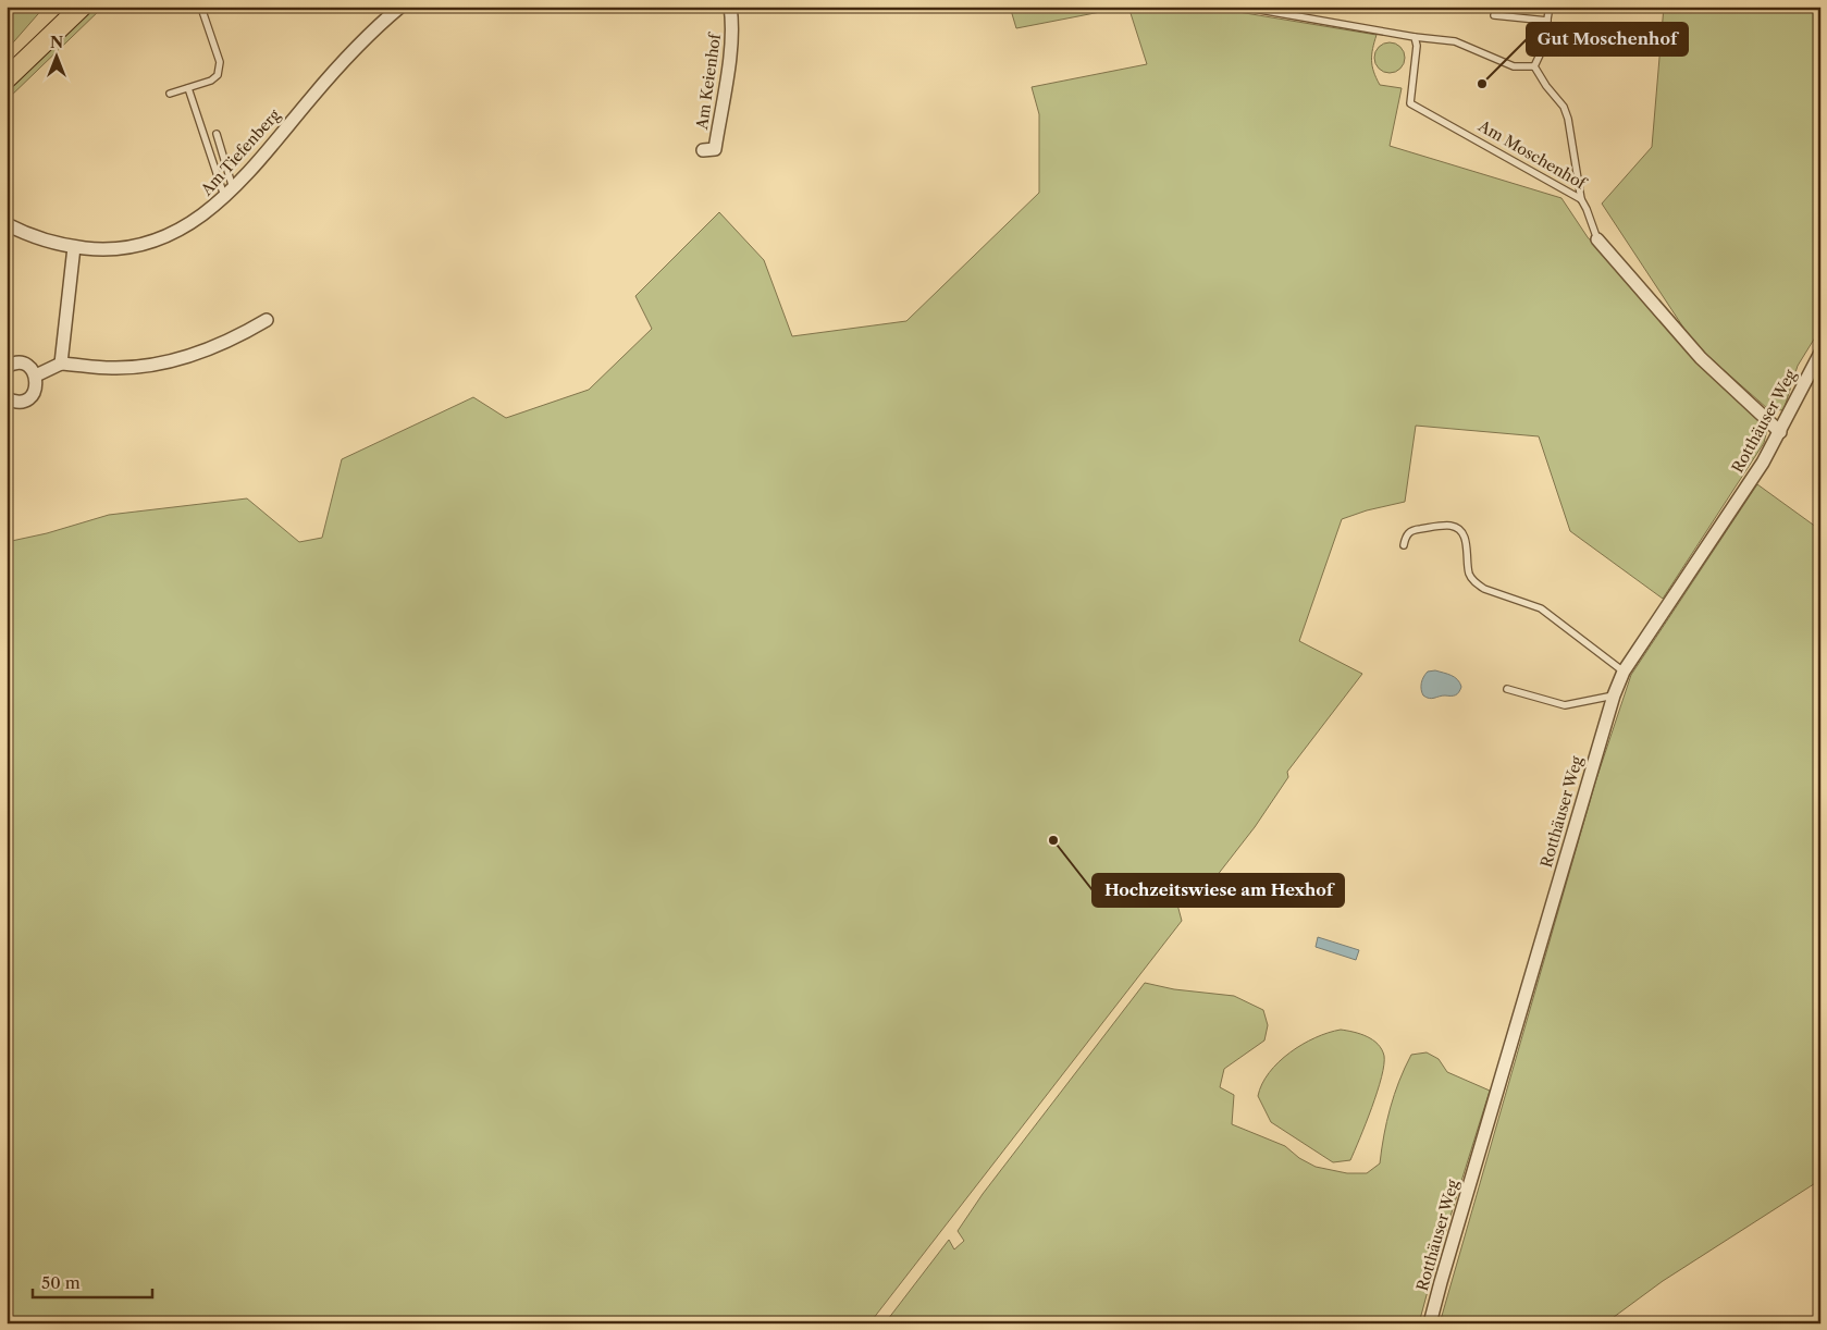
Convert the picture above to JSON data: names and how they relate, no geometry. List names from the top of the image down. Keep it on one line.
{"streets":{"street":["Am Keienhof","Am Tiefenberg","Am Moschenhof","Rotthäuser Weg"]},"crossings":[["Am Moschenhof","Rotthäuser Weg"]],"places":["Gut Moschenhof","Hochzeitswiese am Hexhof"],"scale_bar":"50 m","north":"top"}
